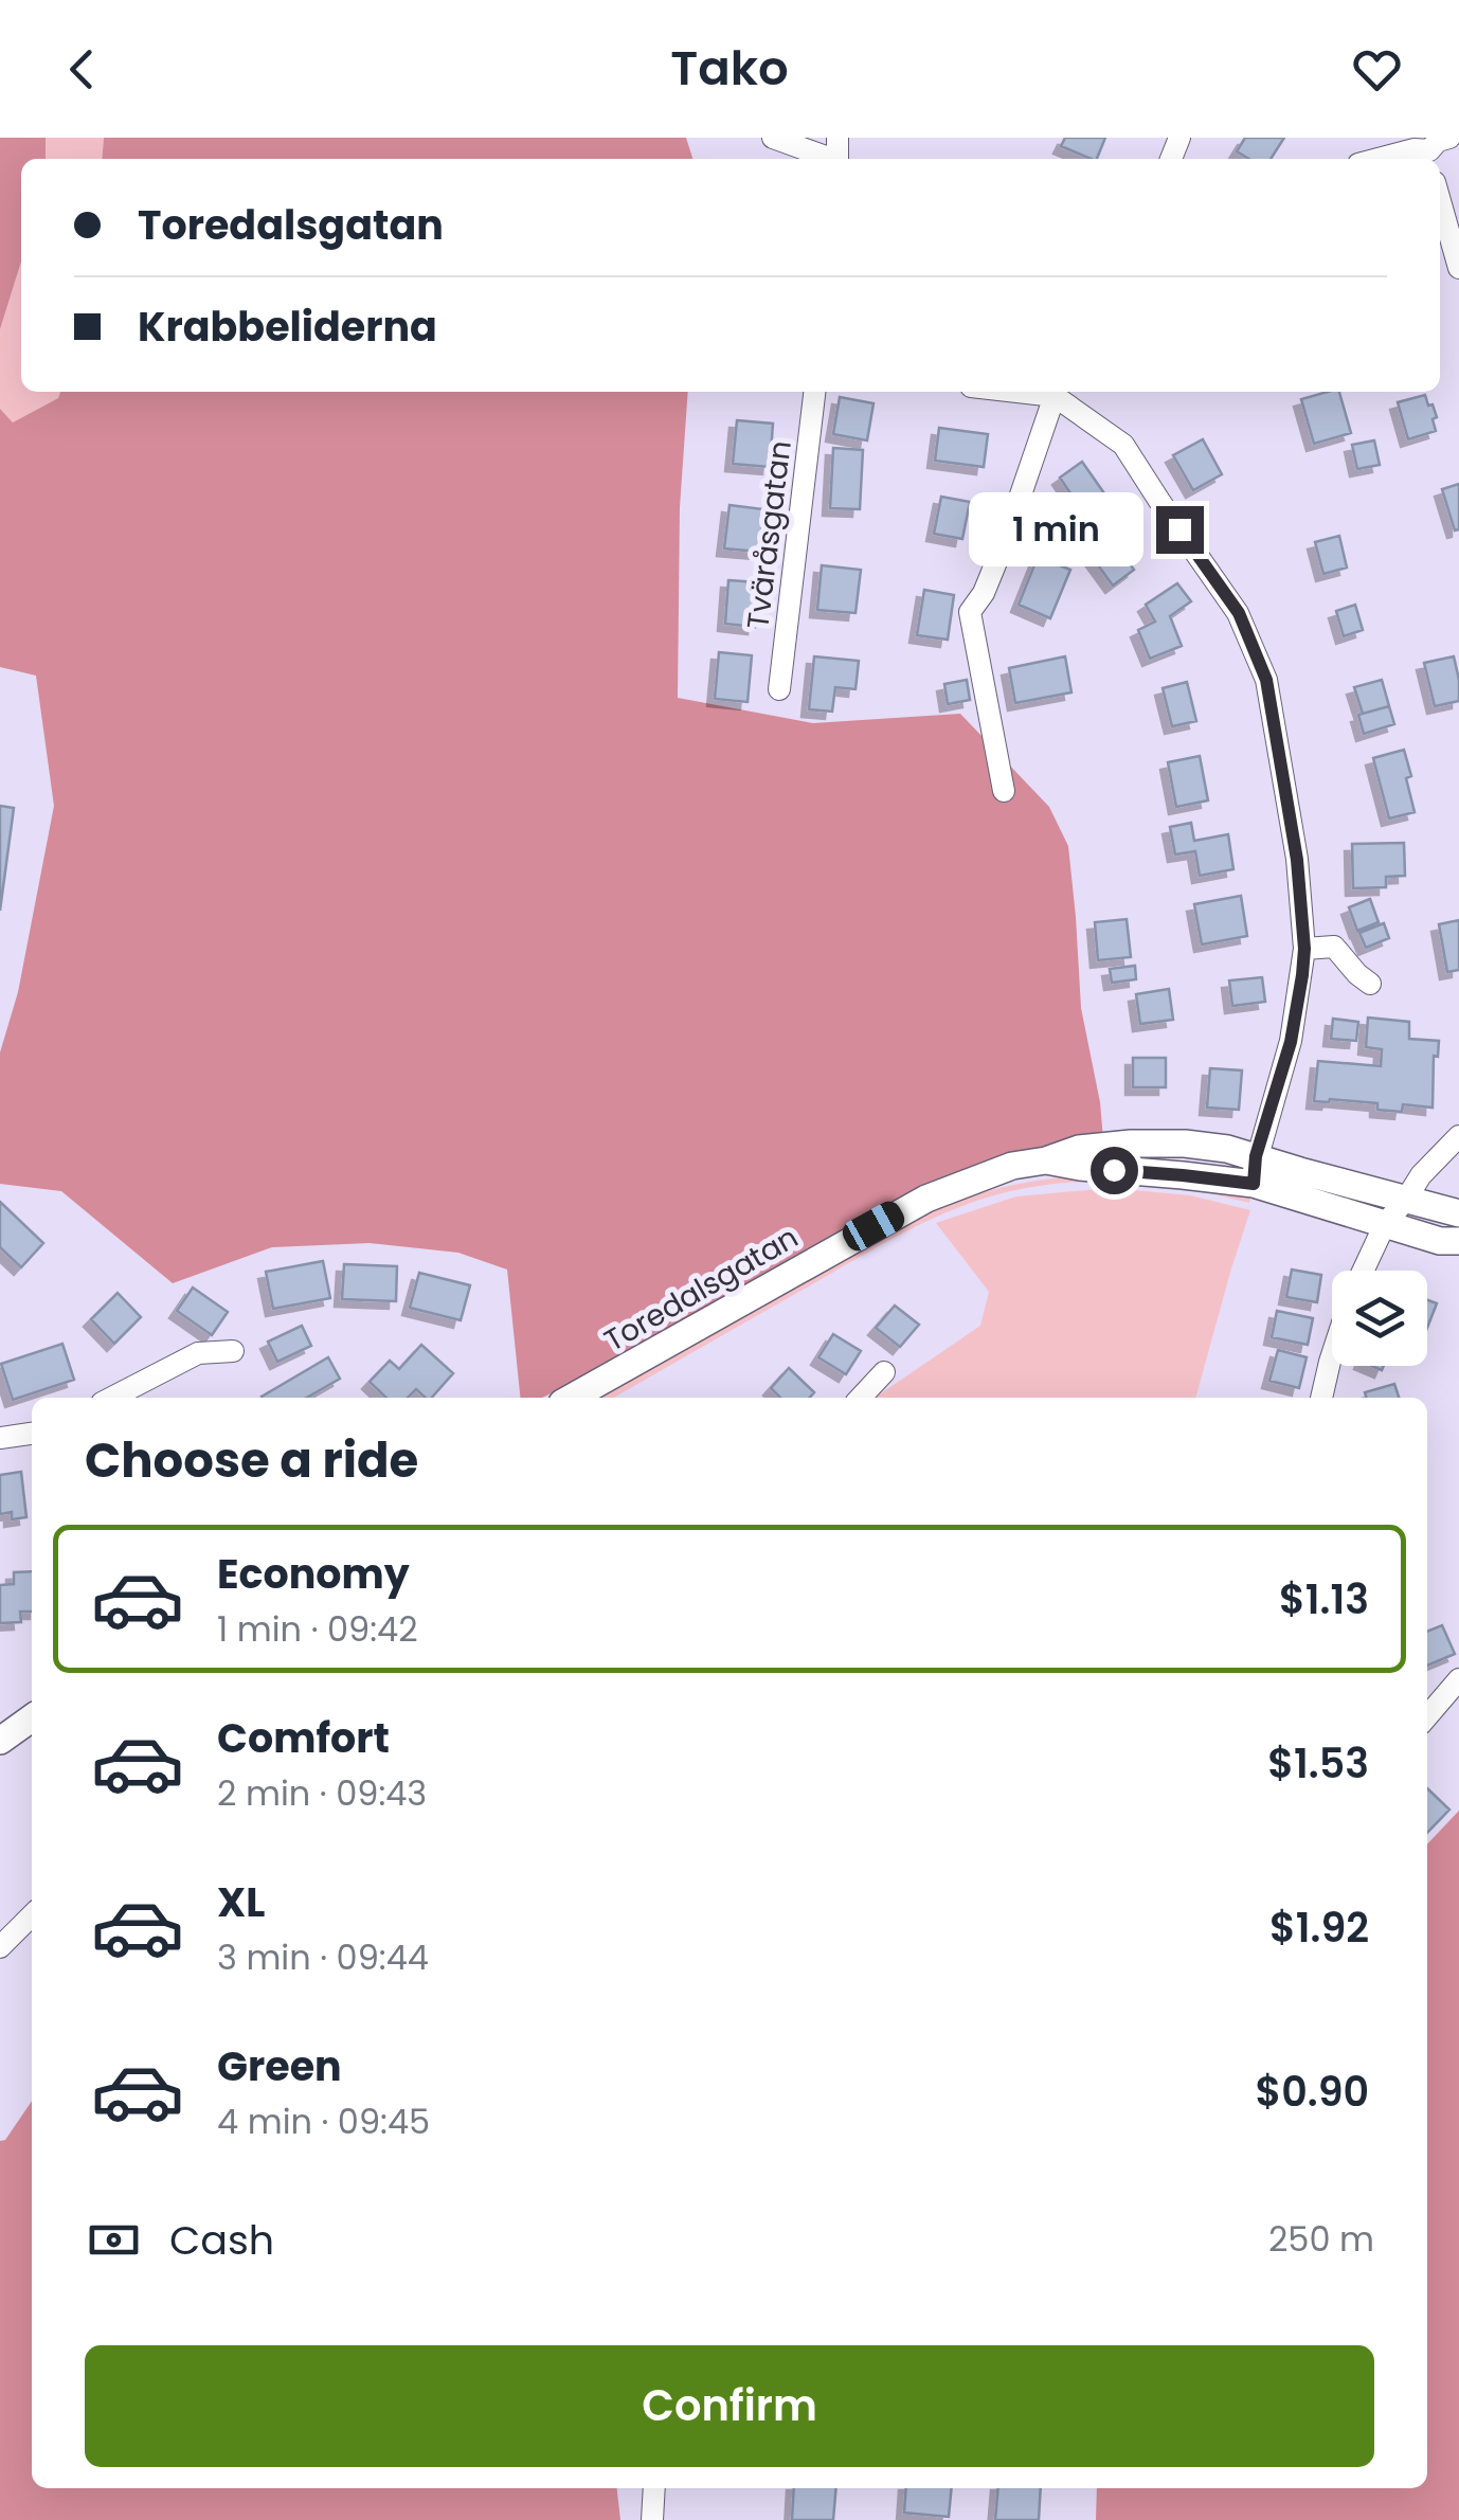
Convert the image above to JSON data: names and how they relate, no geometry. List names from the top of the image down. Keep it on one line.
{"streets":{"street":["Tväråsgatan","Toredalsgatan"]},"page":{"header":"Tako","banner":["Toredalsgatan","Krabbeliderna"],"bubble":"1 min","heading":"Choose a ride","list":[{"name":"Economy","note":"1 min · 09:42","value":"$1.13"},{"name":"Comfort","note":"2 min · 09:43","value":"$1.53"},{"name":"XL","note":"3 min · 09:44","value":"$1.92"},{"name":"Green","note":"4 min · 09:45","value":"$0.90"}],"pay":["Cash","250 m"],"buttons":"Confirm"}}
